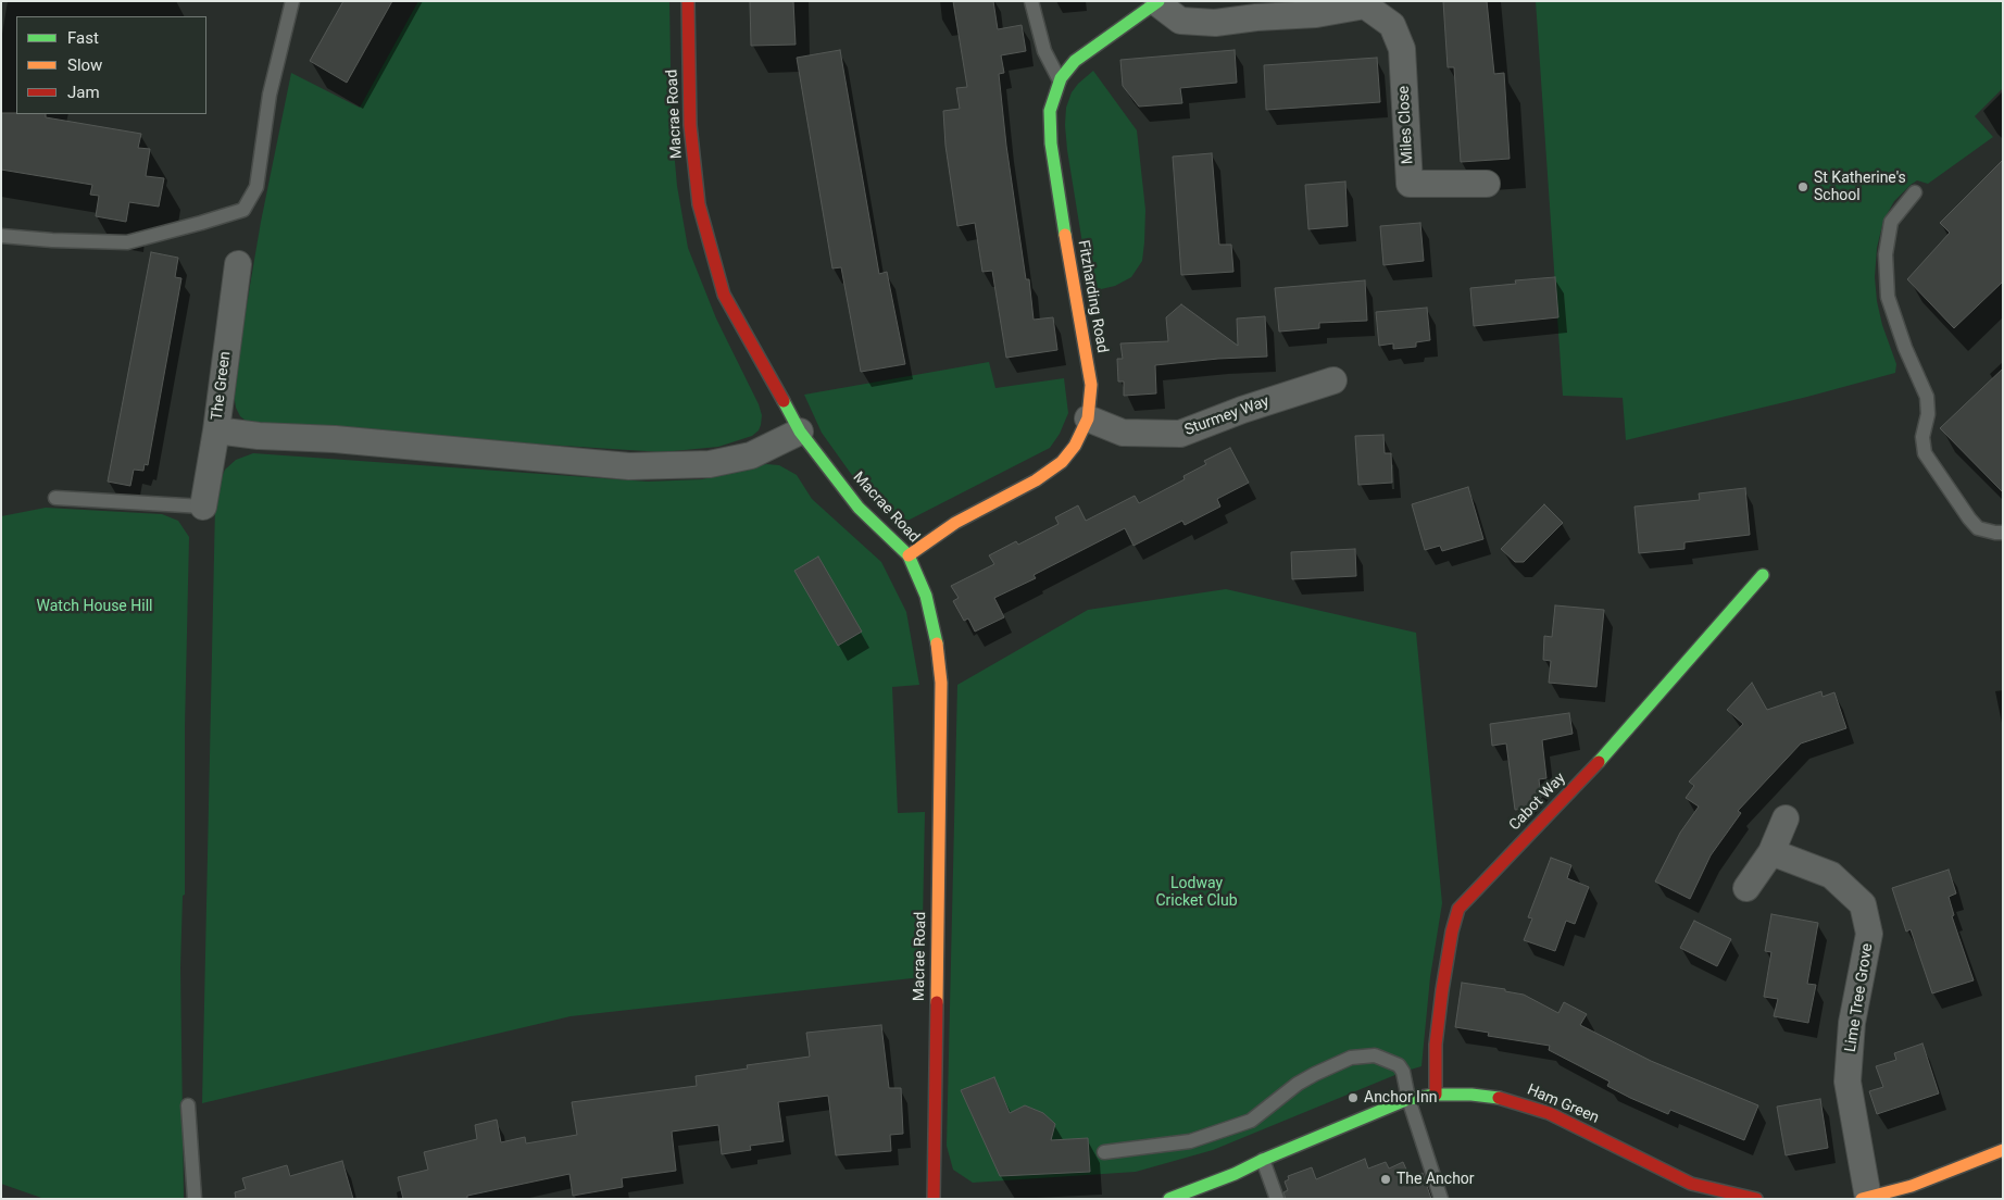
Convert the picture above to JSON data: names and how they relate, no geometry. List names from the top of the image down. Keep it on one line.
{"streets":{"street":["Macrae Road","Miles Close","Fitzharding Road","The Green","Sturmey Way","Cabot Way","Lime Tree Grove","Ham Green"]},"crossings":[["Macrae Road","Fitzharding Road"],["Miles Close","Fitzharding Road"],["Fitzharding Road","Sturmey Way"],["Cabot Way","Ham Green"]],"parks":["Watch House Hill","Lodway Cricket Club"],"places":["St Katherine's School","Anchor Inn","The Anchor"],"legend":["Fast","Slow","Jam"]}
